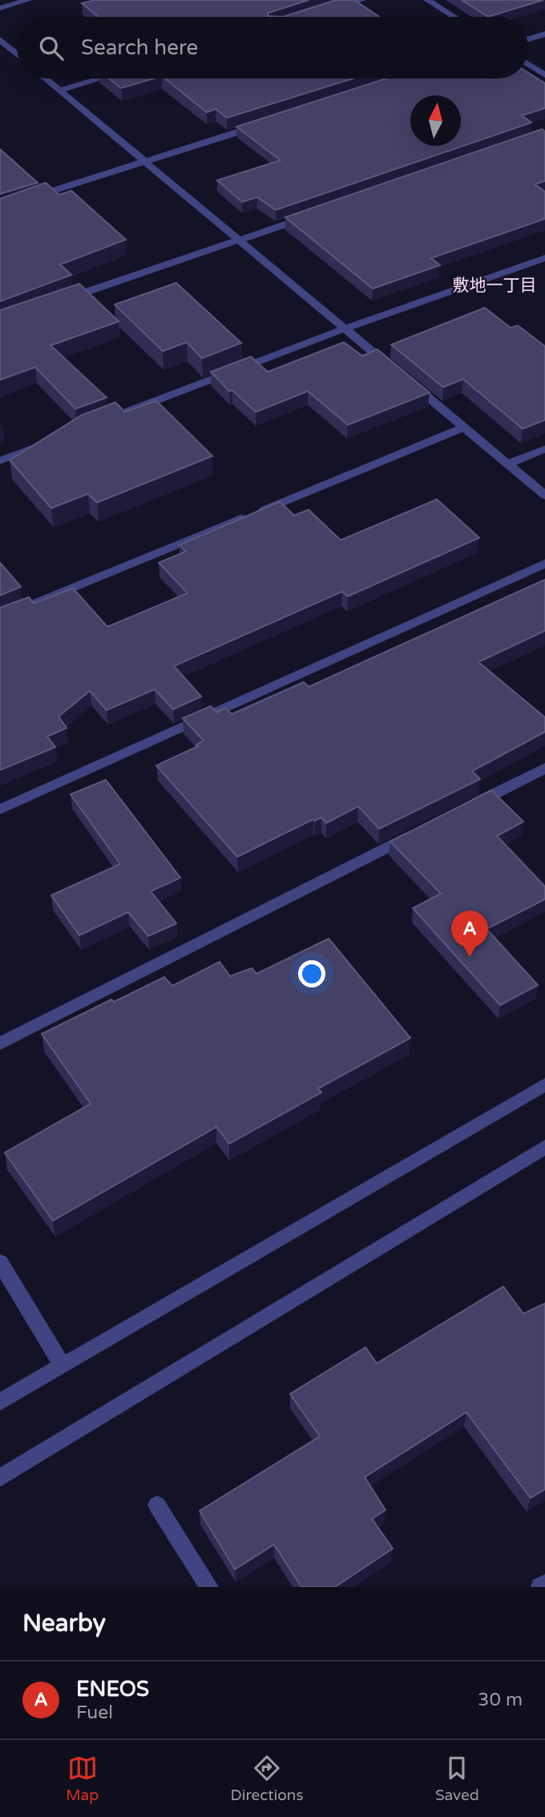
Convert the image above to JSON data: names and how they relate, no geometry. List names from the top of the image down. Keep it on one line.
{"districts":["敷地一丁目"],"north":"top","page":{"search":"Search here","pins":"A","heading":"Nearby","list":[{"mark":"A","name":"ENEOS","note":"Fuel","value":"30 m"}],"nav":["Map","Directions","Saved"]}}
